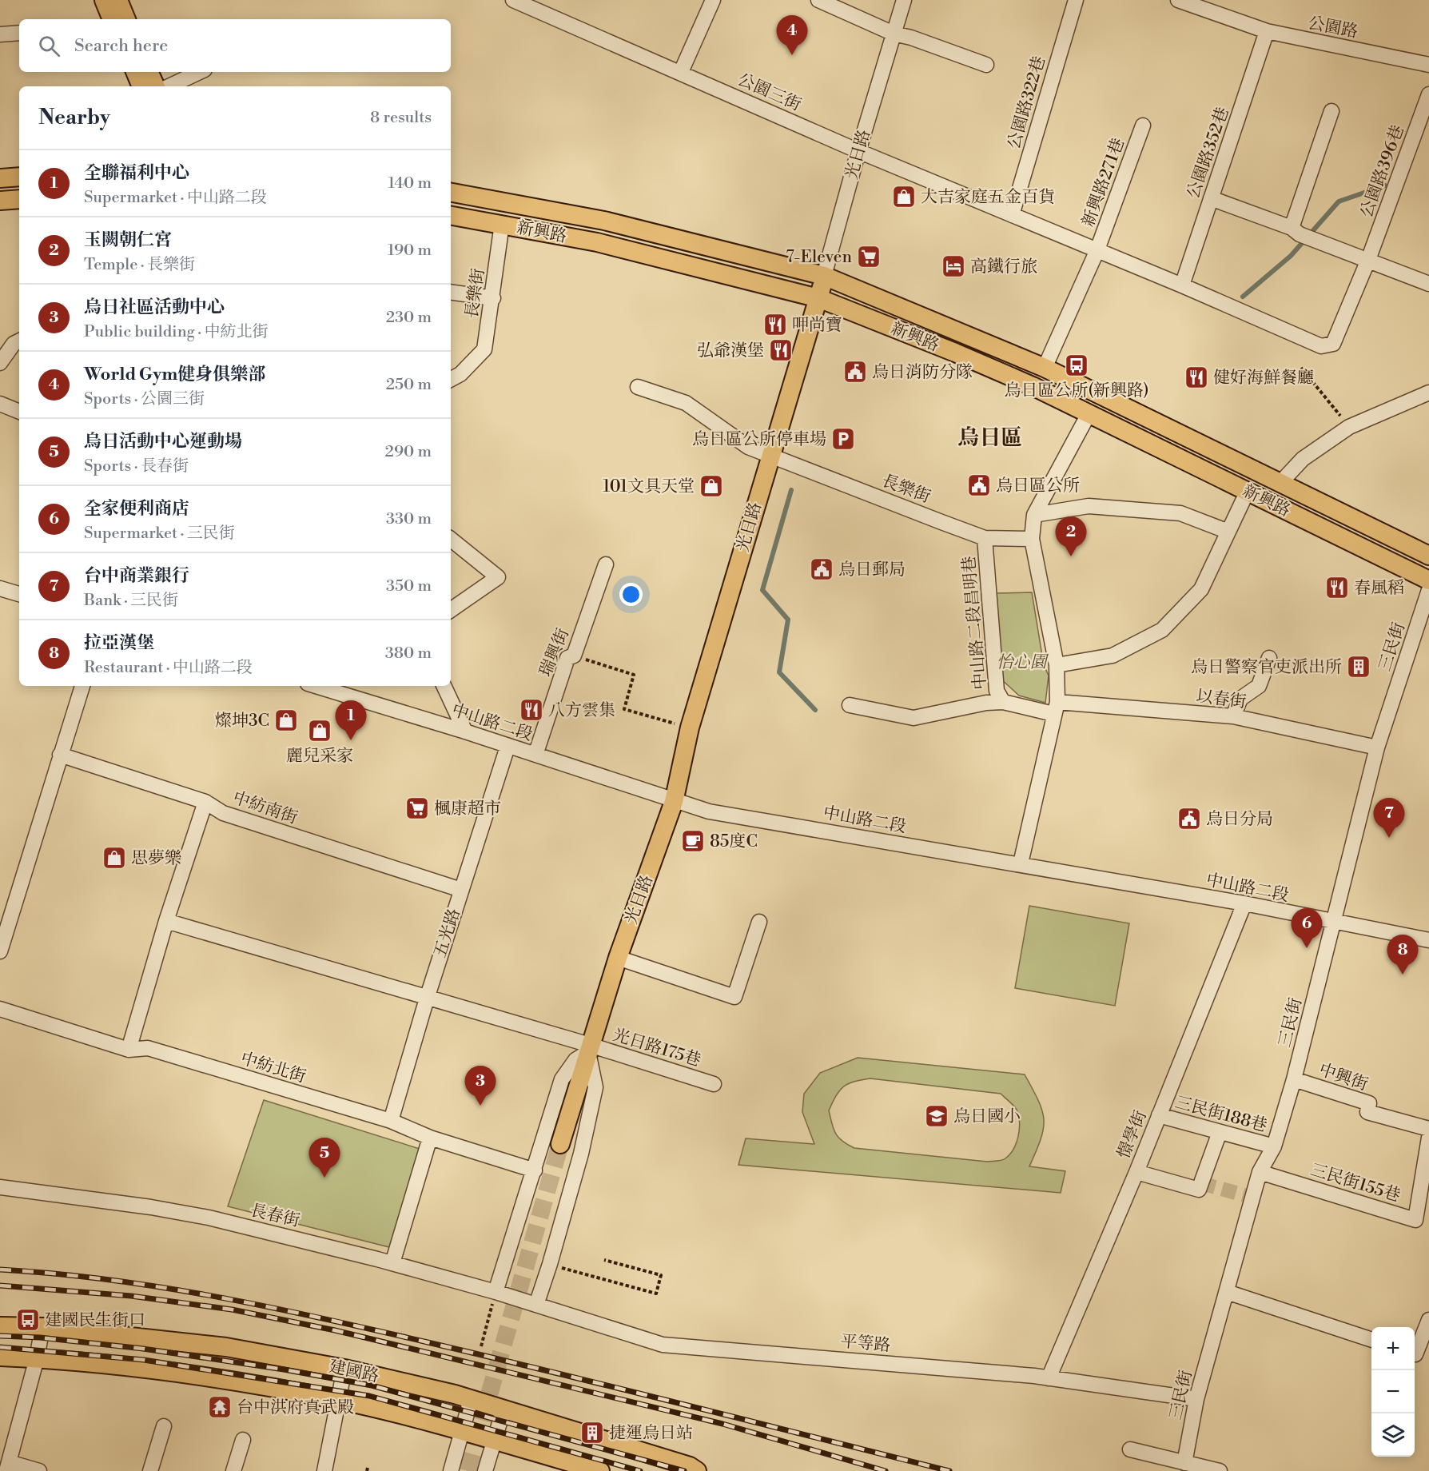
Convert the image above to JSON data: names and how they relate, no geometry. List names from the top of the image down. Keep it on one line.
{"streets":{"main road":["光日路","新興路","建國路"],"street":["公園路","公園三街","公園路322巷","公園路352巷","公園路396巷","新興路271巷","長樂街","中山路二段昌明巷","三民街","瑞興街","以春街","中山路二段","中紡南街","五光路","光日路175巷","中紡北街","中興街","三民街188巷","憬學街","三民街155巷","長春街","平等路"]},"crossings":[["公園路","公園路352巷"],["公園三街","公園路322巷"],["公園三街","光日路"],["公園三街","新興路271巷"],["公園路352巷","公園路396巷"],["公園路352巷","新興路271巷"],["光日路","新興路"],["光日路","長樂街"],["光日路","中山路二段"],["光日路","光日路175巷"],["光日路","長春街"],["光日路","平等路"],["公園路396巷","新興路271巷"],["新興路271巷","新興路"],["新興路","長樂街"],["長樂街","中山路二段昌明巷"],["中山路二段昌明巷","以春街"],["三民街","以春街"],["三民街","中山路二段"],["三民街","中興街"],["三民街","三民街188巷"],["三民街","三民街155巷"],["三民街","平等路"],["瑞興街","中山路二段"],["中山路二段","五光路"],["中山路二段","憬學街"],["中紡南街","五光路"],["五光路","光日路175巷"],["五光路","中紡北街"],["三民街188巷","憬學街"],["憬學街","平等路"],["長春街","平等路"]],"districts":["烏日區"],"parks":["怡心園"],"places":{"shop":["大吉家庭五金百貨","101文具天堂","燦坤3C","麗兒采家","思夢樂"],"supermarket":["7-Eleven","楓康超市"],"hotel":["高鐵行旅"],"restaurant":["呷尚寶","弘爺漢堡","健好海鮮餐廳","春風稻","八方雲集"],"bus stop":["烏日區公所(新興路)","建國民生街口"],"public building":["烏日消防分隊","烏日區公所","烏日郵局","烏日分局"],"parking":["烏日區公所停車場"],"building":["烏日警察官吏派出所","捷運烏日站"],"cafe":["85度C"],"school or university":["烏日國小"],"temple":["台中洪府真武殿"]},"page":{"pins":["4","2","1","7","6","8","3","5"],"search":"Search here","heading":["Nearby","8 results"],"list":[{"mark":"1","name":"全聯福利中心","note":"Supermarket · 中山路二段","value":"140 m"},{"mark":"2","name":"玉闕朝仁宮","note":"Temple · 長樂街","value":"190 m"},{"mark":"3","name":"烏日社區活動中心","note":"Public building · 中紡北街","value":"230 m"},{"mark":"4","name":"World Gym健身俱樂部","note":"Sports · 公園三街","value":"250 m"},{"mark":"5","name":"烏日活動中心運動場","note":"Sports · 長春街","value":"290 m"},{"mark":"6","name":"全家便利商店","note":"Supermarket · 三民街","value":"330 m"},{"mark":"7","name":"台中商業銀行","note":"Bank · 三民街","value":"350 m"},{"mark":"8","name":"拉亞漢堡","note":"Restaurant · 中山路二段","value":"380 m"}],"map_buttons":["+","−"]}}
